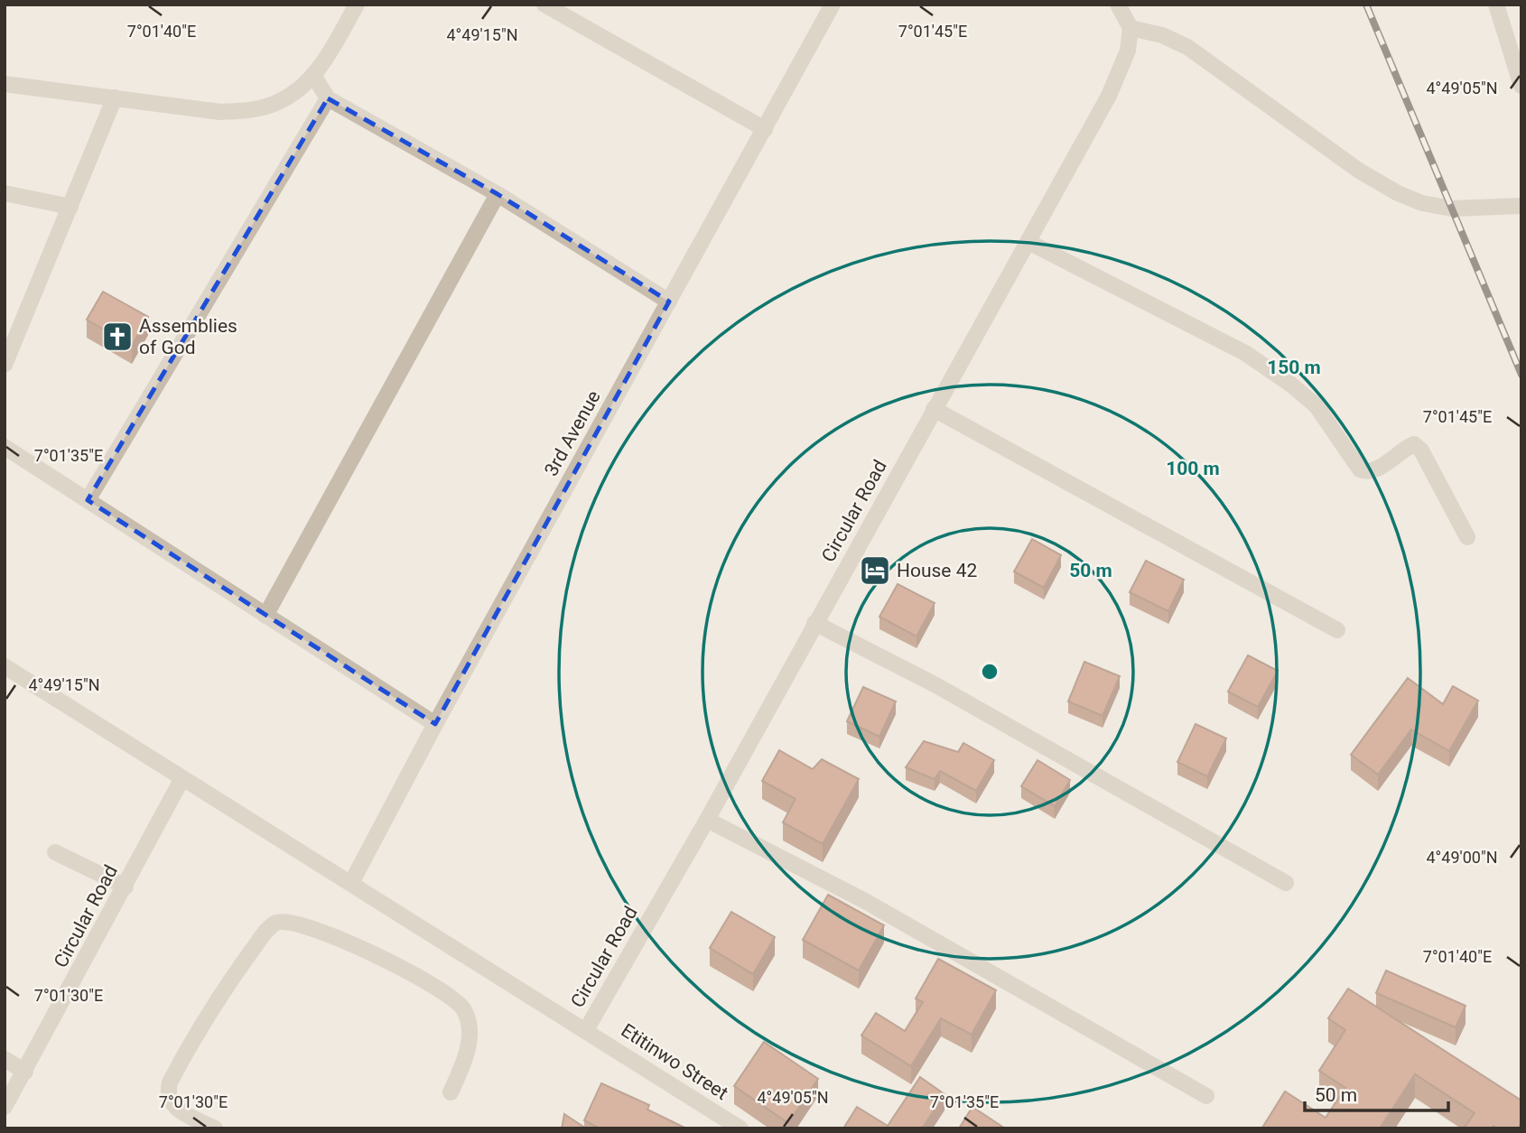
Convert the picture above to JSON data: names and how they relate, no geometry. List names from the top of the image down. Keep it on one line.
{"streets":{"street":["3rd Avenue","Circular Road","Etitinwo Street"]},"crossings":[["3rd Avenue","Etitinwo Street"],["Circular Road","Etitinwo Street"]],"places":{"church":["Assemblies of God"],"hotel":["House 42"]},"scale_bar":"50 m","coordinates":["7°01'40\"E","7°01'45\"E","4°49'15\"N","4°49'05\"N","7°01'35\"E","4°49'00\"N","7°01'30\"E"],"rings":["150 m","100 m","50 m"]}
